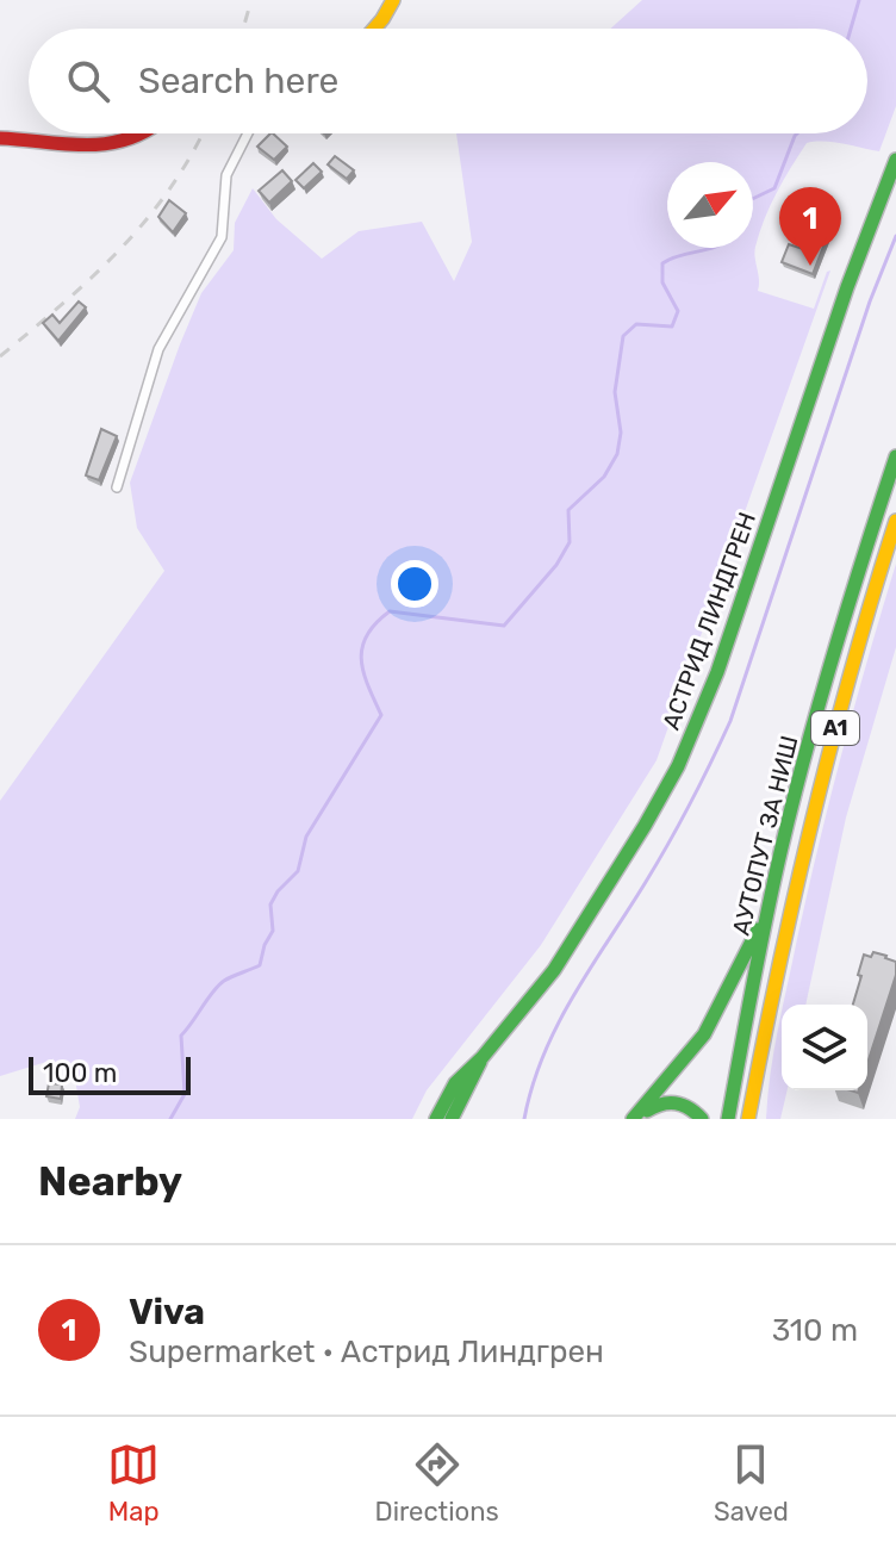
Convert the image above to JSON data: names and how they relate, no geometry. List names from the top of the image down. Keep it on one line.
{"streets":{"main road":["АСТРИД ЛИНДГРЕН","A1","АУТОПУТ ЗА НИШ"]},"scale_bar":"100 m","north":"top right","page":{"search":"Search here","pins":"1","scale":"100 m","heading":"Nearby","list":[{"mark":"1","name":"Viva","note":"Supermarket · Астрид Линдгрен","value":"310 m"}],"nav":["Map","Directions","Saved"]}}
